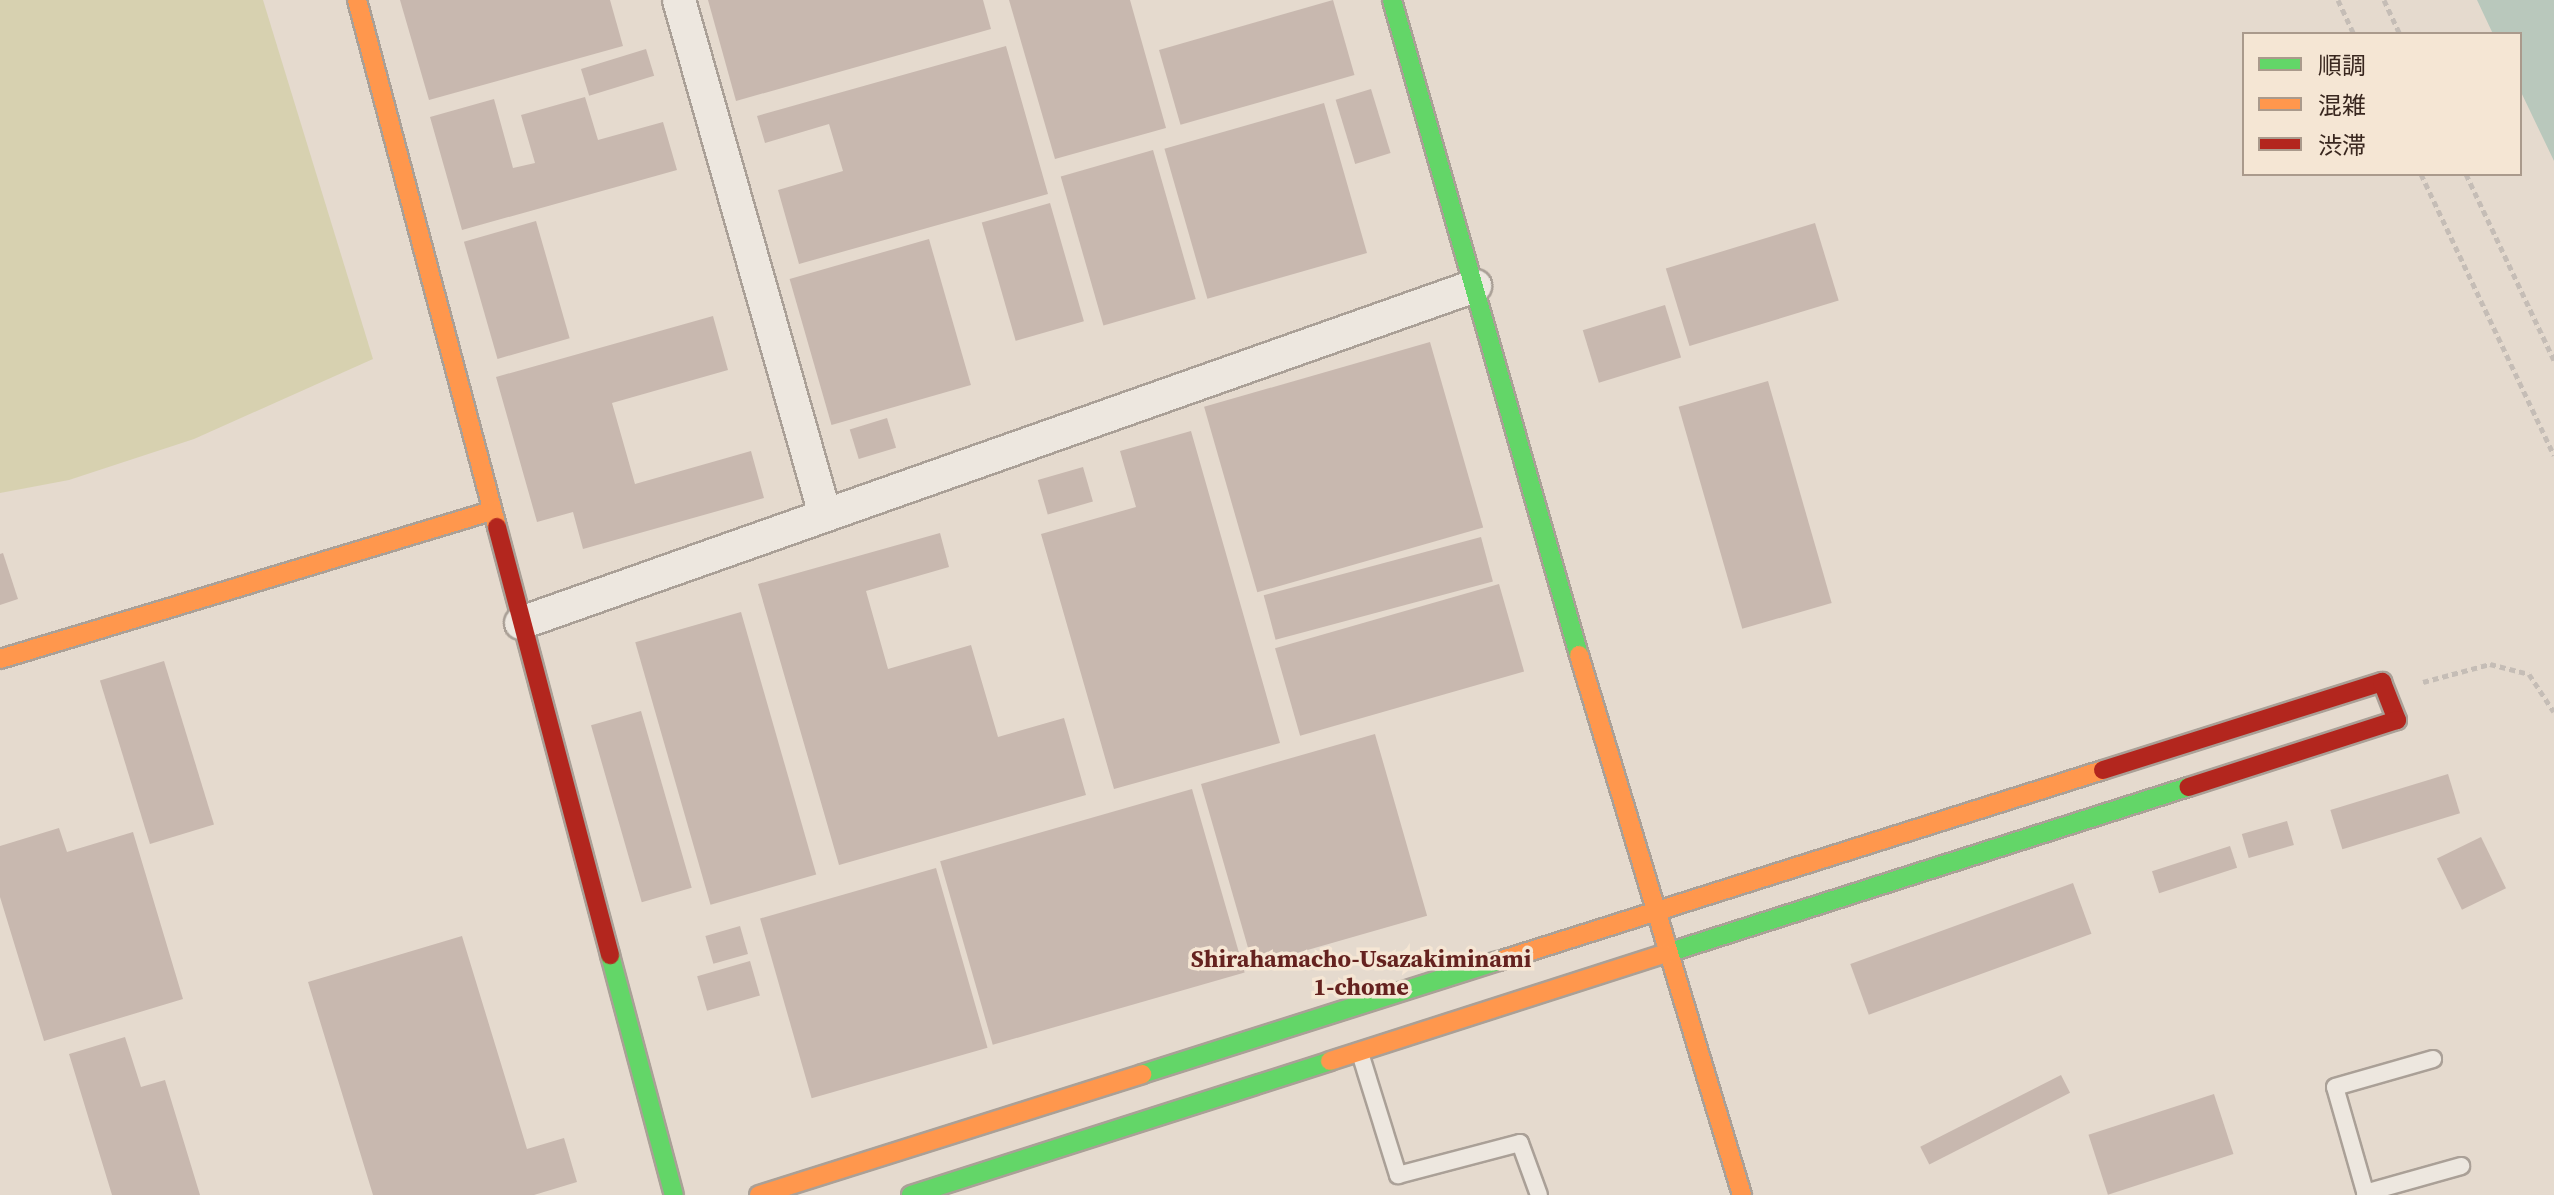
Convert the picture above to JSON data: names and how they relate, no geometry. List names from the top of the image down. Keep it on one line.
{"districts":["Shirahamacho-Usazakiminami 1-chome"],"legend":["順調","混雑","渋滞"]}
